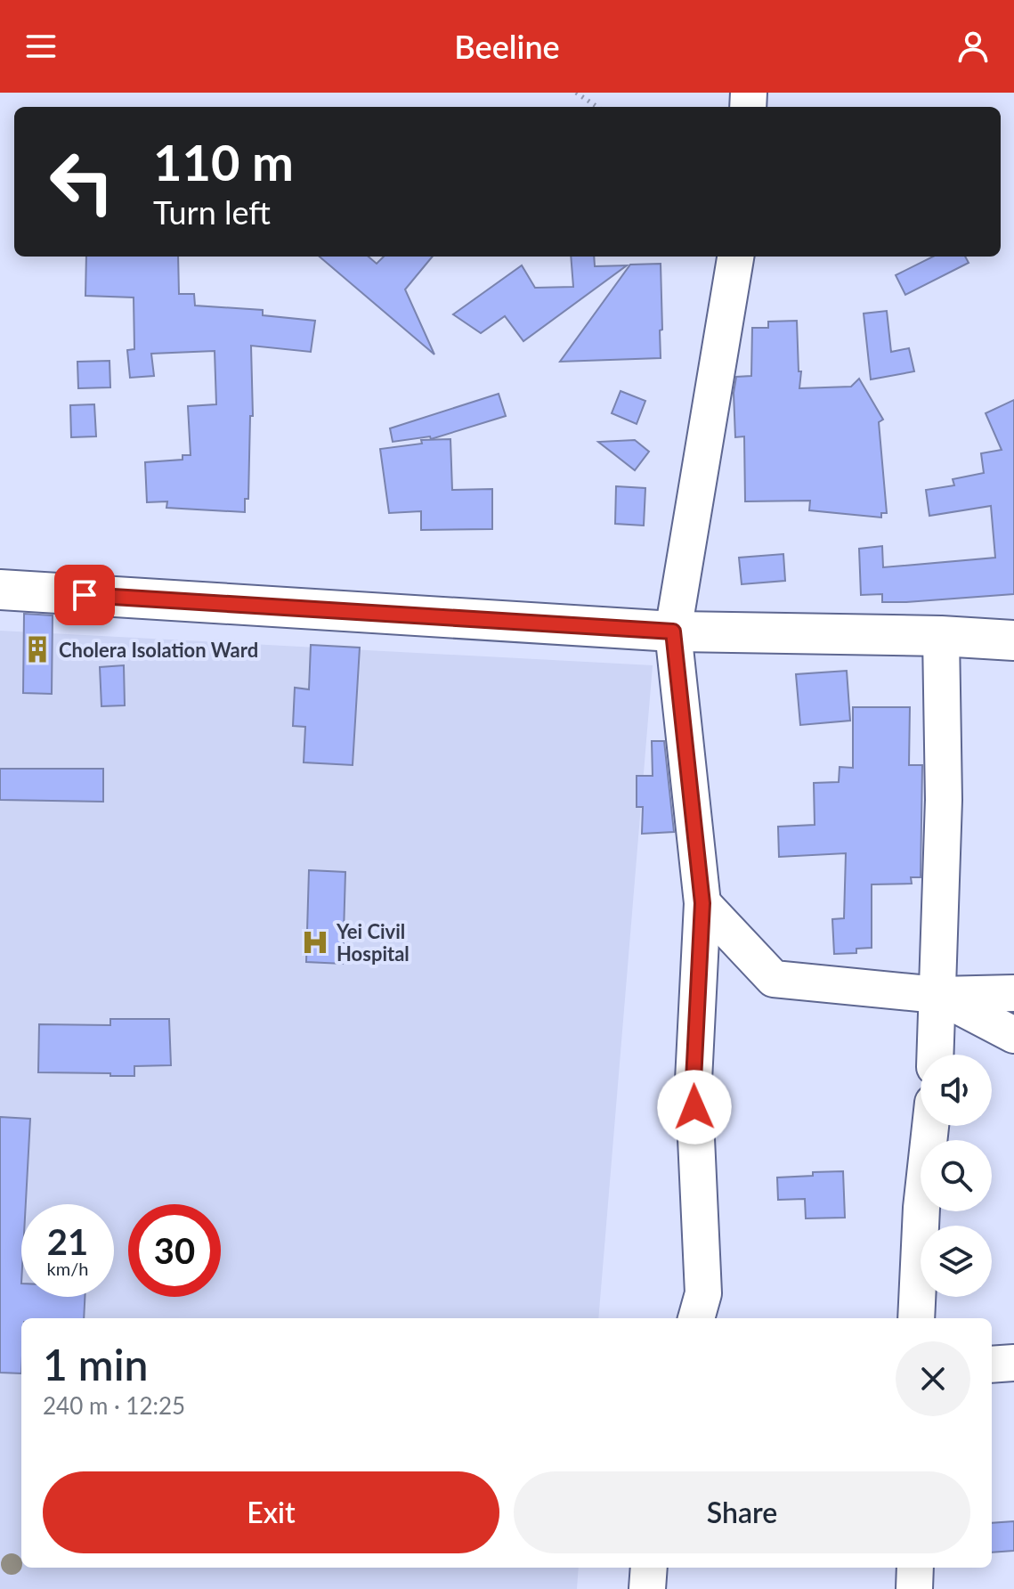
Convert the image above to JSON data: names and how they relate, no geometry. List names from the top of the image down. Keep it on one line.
{"places":{"building":["Cholera Isolation Ward"],"hospital":["Yei Civil Hospital"]},"page":{"header":"Beeline","turn":["110 m","Turn left"],"speed":"21 km/h","limit":"30","heading":["1 min","240 m · 12:25"],"buttons":["Exit","Share"]}}
